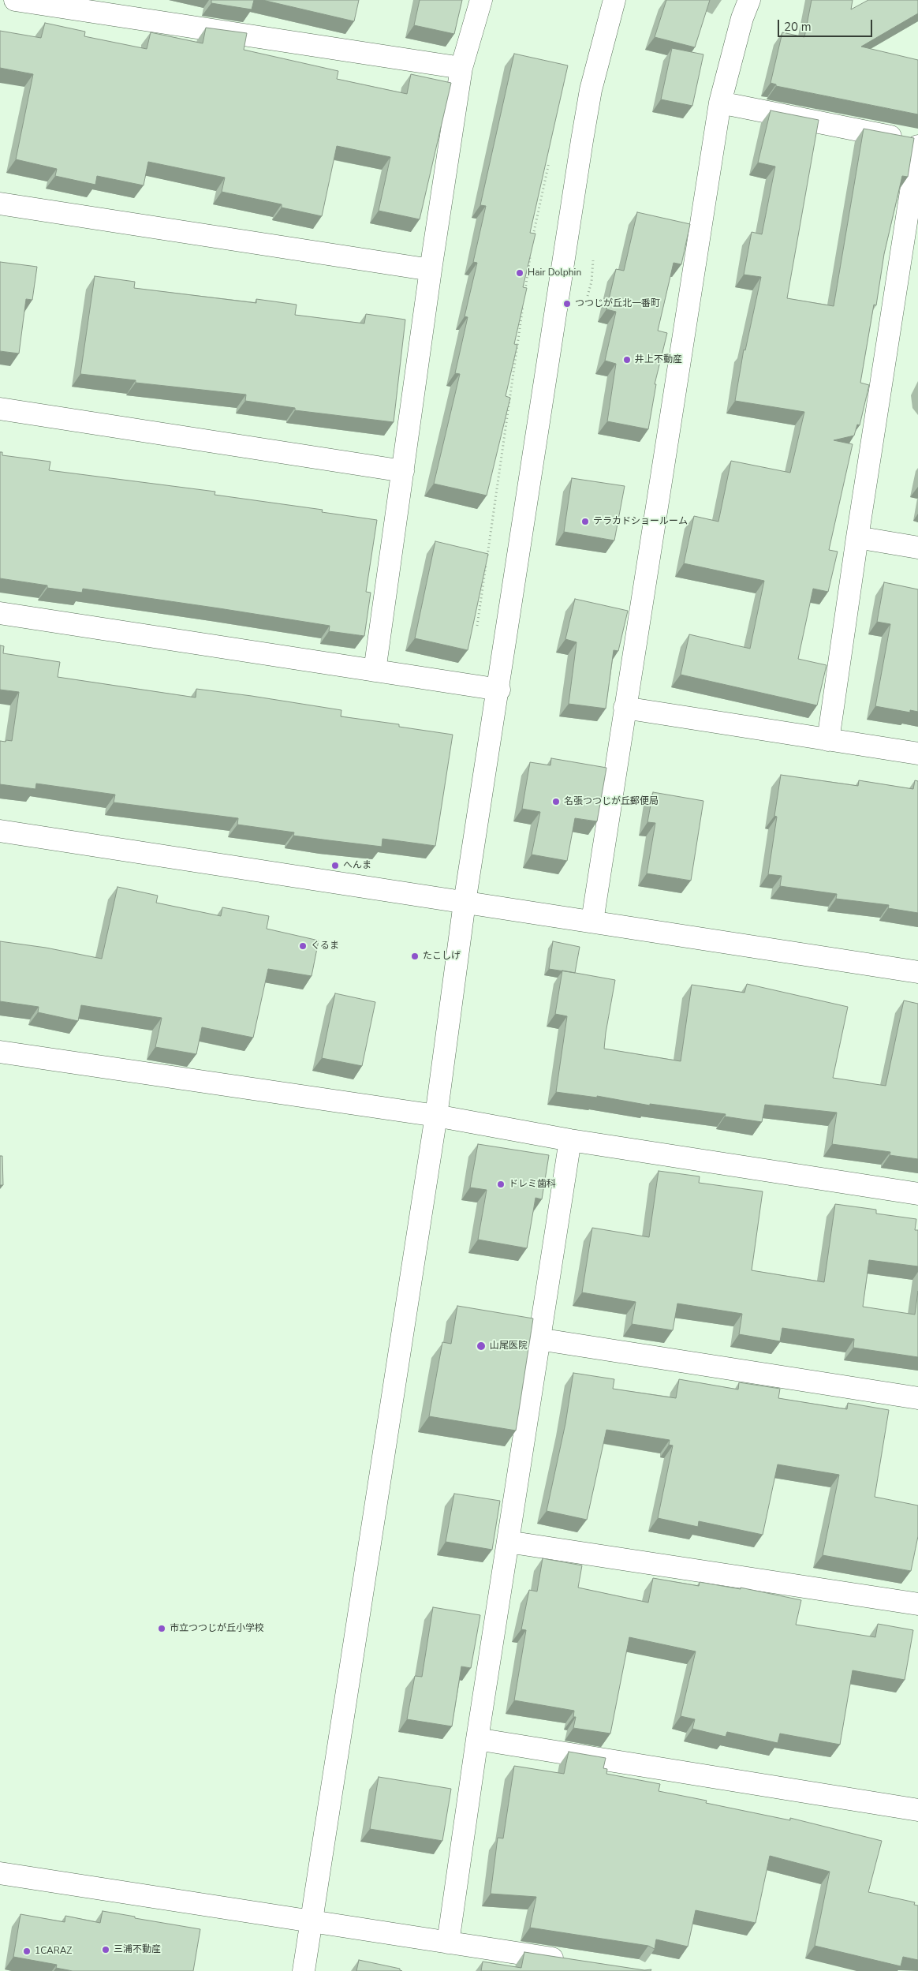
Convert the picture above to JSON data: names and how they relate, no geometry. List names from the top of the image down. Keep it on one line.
{"places":["Hair Dolphin","つつじが丘北一番町","井上不動産","テラカドショールーム","名張つつじが丘郵便局","へんま","くるま","たこしげ","ドレミ歯科","山尾医院","市立つつじが丘小学校","三浦不動産","1CARAZ"],"scale_bar":"20 m"}
